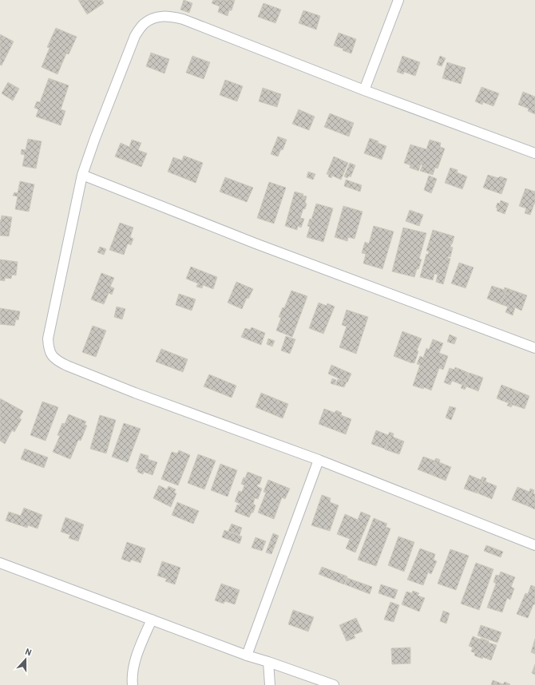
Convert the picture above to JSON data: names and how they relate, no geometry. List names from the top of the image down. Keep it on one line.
{"north":"top"}
